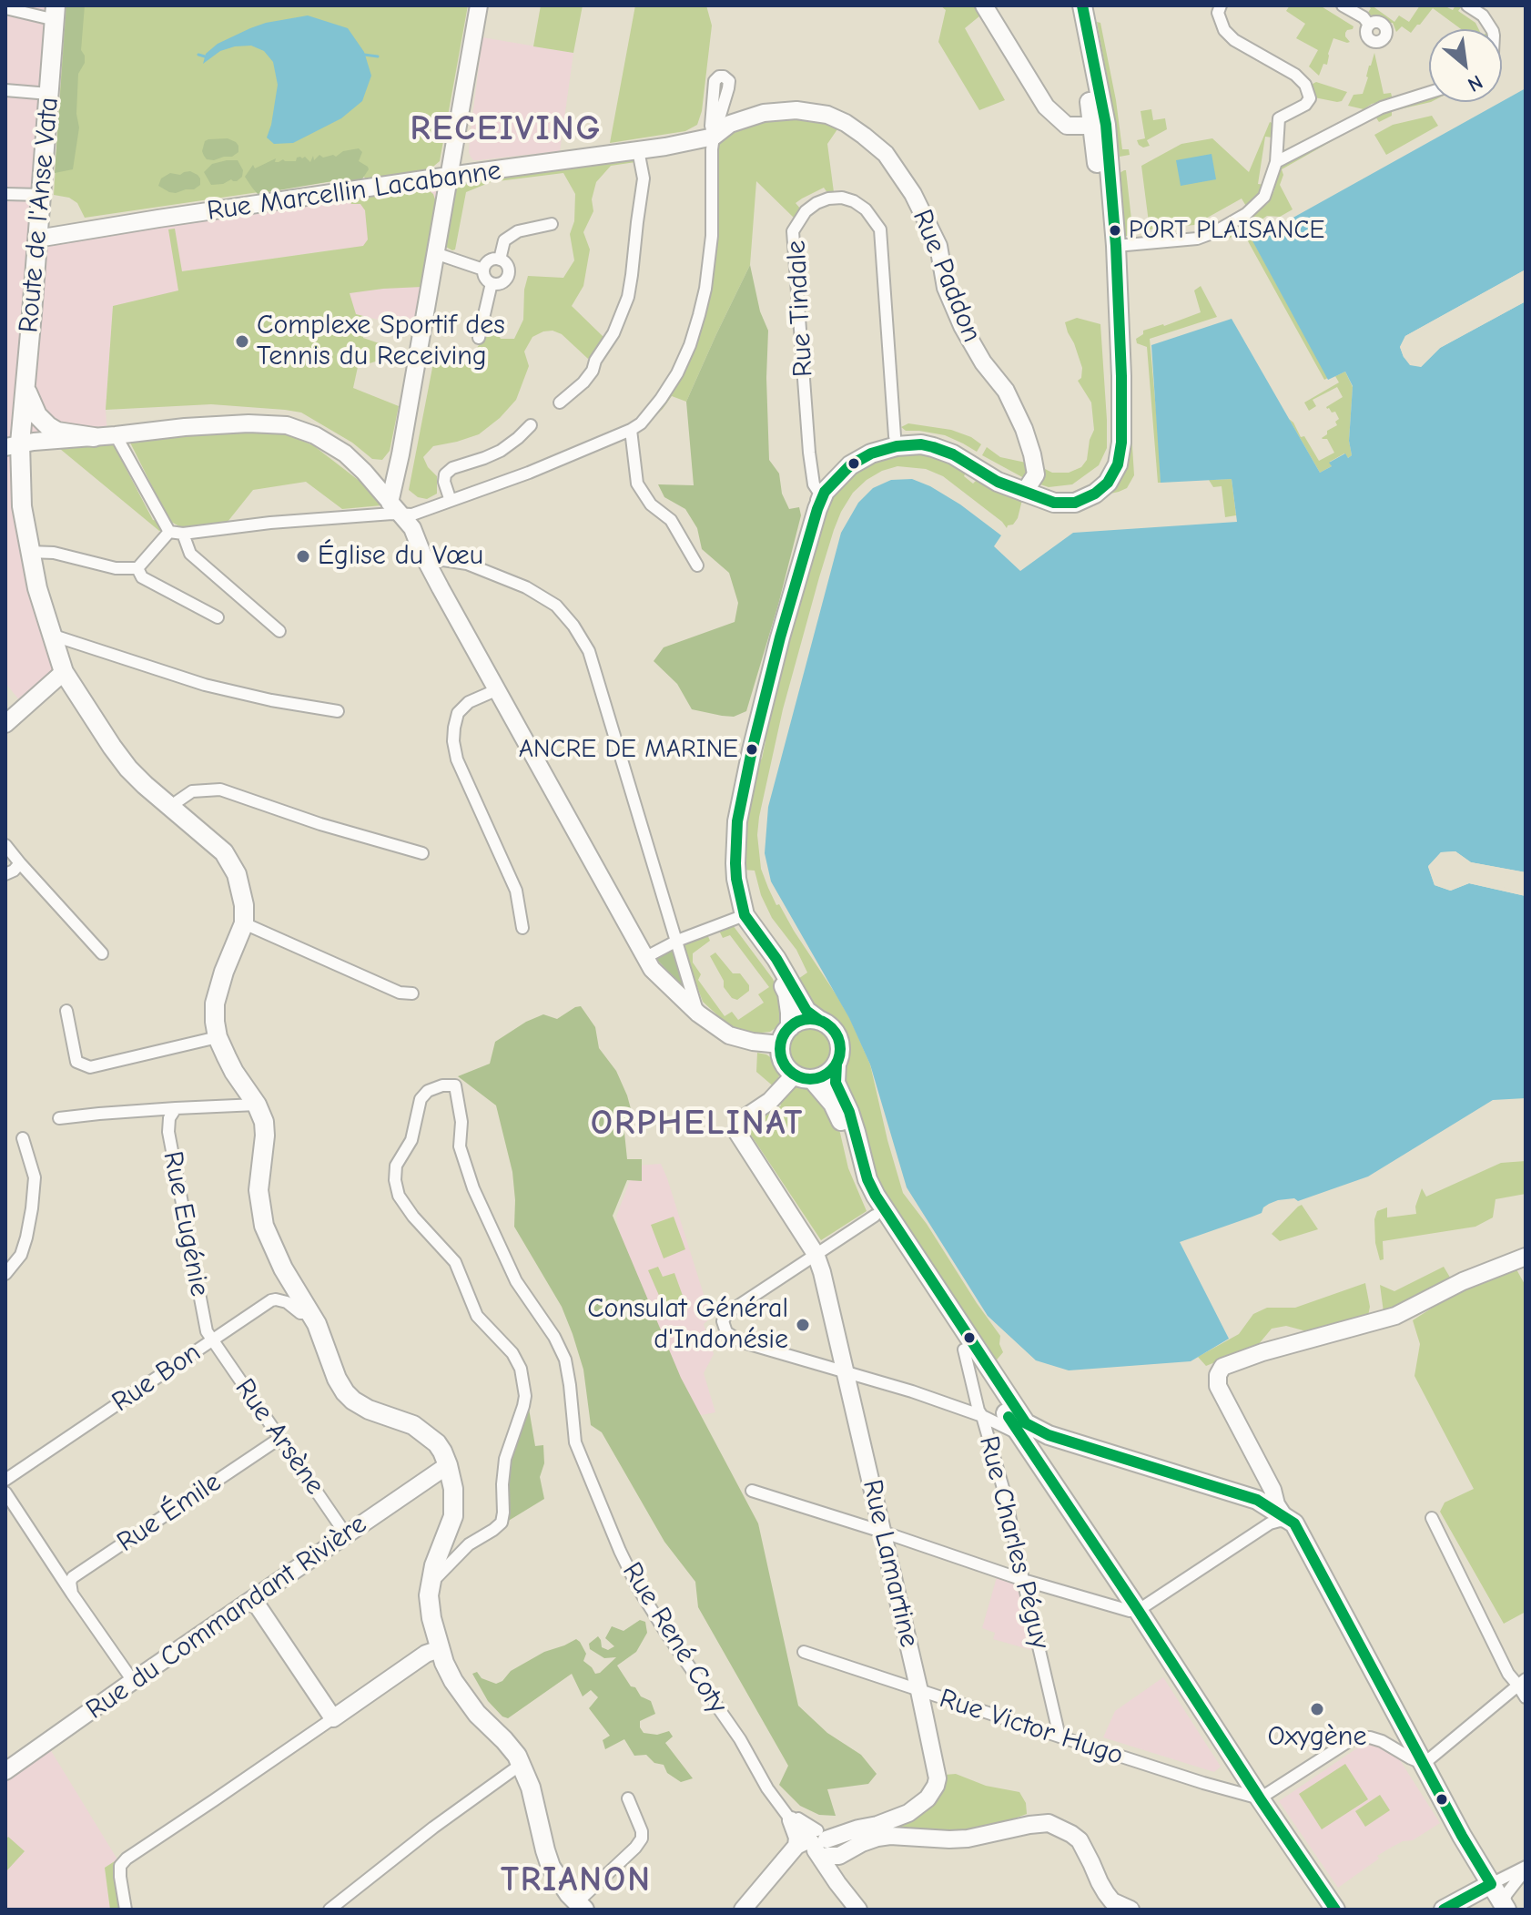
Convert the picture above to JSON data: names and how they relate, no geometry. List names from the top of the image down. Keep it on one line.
{"streets":{"main road":["Route de l'Anse Vata"],"street":["Rue Marcellin Lacabanne","Rue Paddon","Rue Tindale","Rue Eugénie","Rue Bon","Rue Arsène","Rue Émile","Rue Charles Péguy","Rue Lamartine","Rue du Commandant Rivière","Rue René Coty","Rue Victor Hugo"]},"crossings":[["Rue Marcellin Lacabanne","Route de l'Anse Vata"],["Rue Marcellin Lacabanne","Rue Paddon"],["Route de l'Anse Vata","Rue Bon"],["Route de l'Anse Vata","Rue du Commandant Rivière"],["Route de l'Anse Vata","Rue René Coty"],["Rue Eugénie","Rue Bon"],["Rue Eugénie","Rue Arsène"],["Rue Bon","Rue Arsène"],["Rue Arsène","Rue Émile"],["Rue Arsène","Rue du Commandant Rivière"],["Rue Charles Péguy","Rue Victor Hugo"],["Rue Lamartine","Rue René Coty"],["Rue Lamartine","Rue Victor Hugo"]],"districts":["RECEIVING","ORPHELINAT","TRIANON"],"places":["PORT PLAISANCE","Complexe Sportif des Tennis du Receiving","Église du Vœu","ANCRE DE MARINE","Consulat Général d'Indonésie","Oxygène"],"north":"bottom right"}
